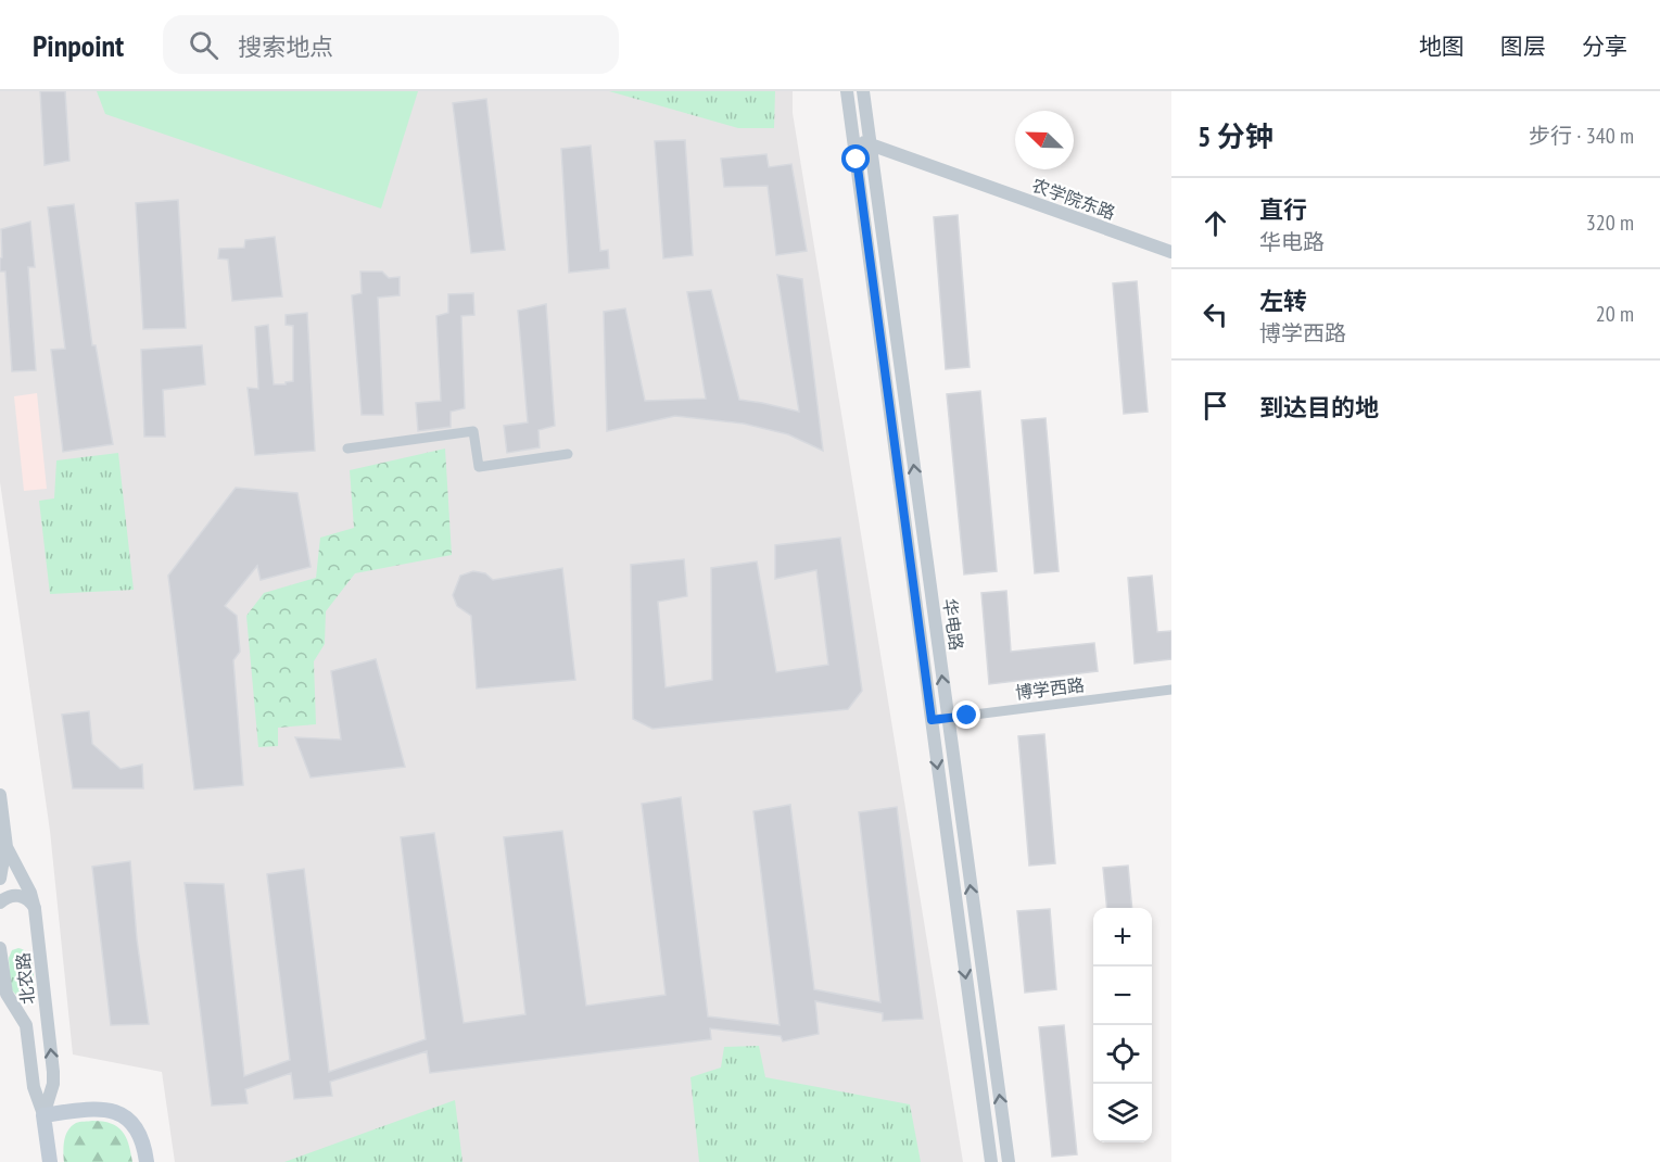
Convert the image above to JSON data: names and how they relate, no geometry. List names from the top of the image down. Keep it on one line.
{"streets":{"main road":["北农路"],"street":["农学院东路","华电路","博学西路"]},"crossings":[["农学院东路","华电路"],["华电路","博学西路"]],"north":"top left","page":{"header":"Pinpoint","search":"搜索地点","nav":["地图","图层","分享"],"heading":["5 分钟","步行 · 340 m"],"list":[["直行","华电路","320 m"],["左转","博学西路","20 m"],"到达目的地"],"map_buttons":["+","−"]}}
